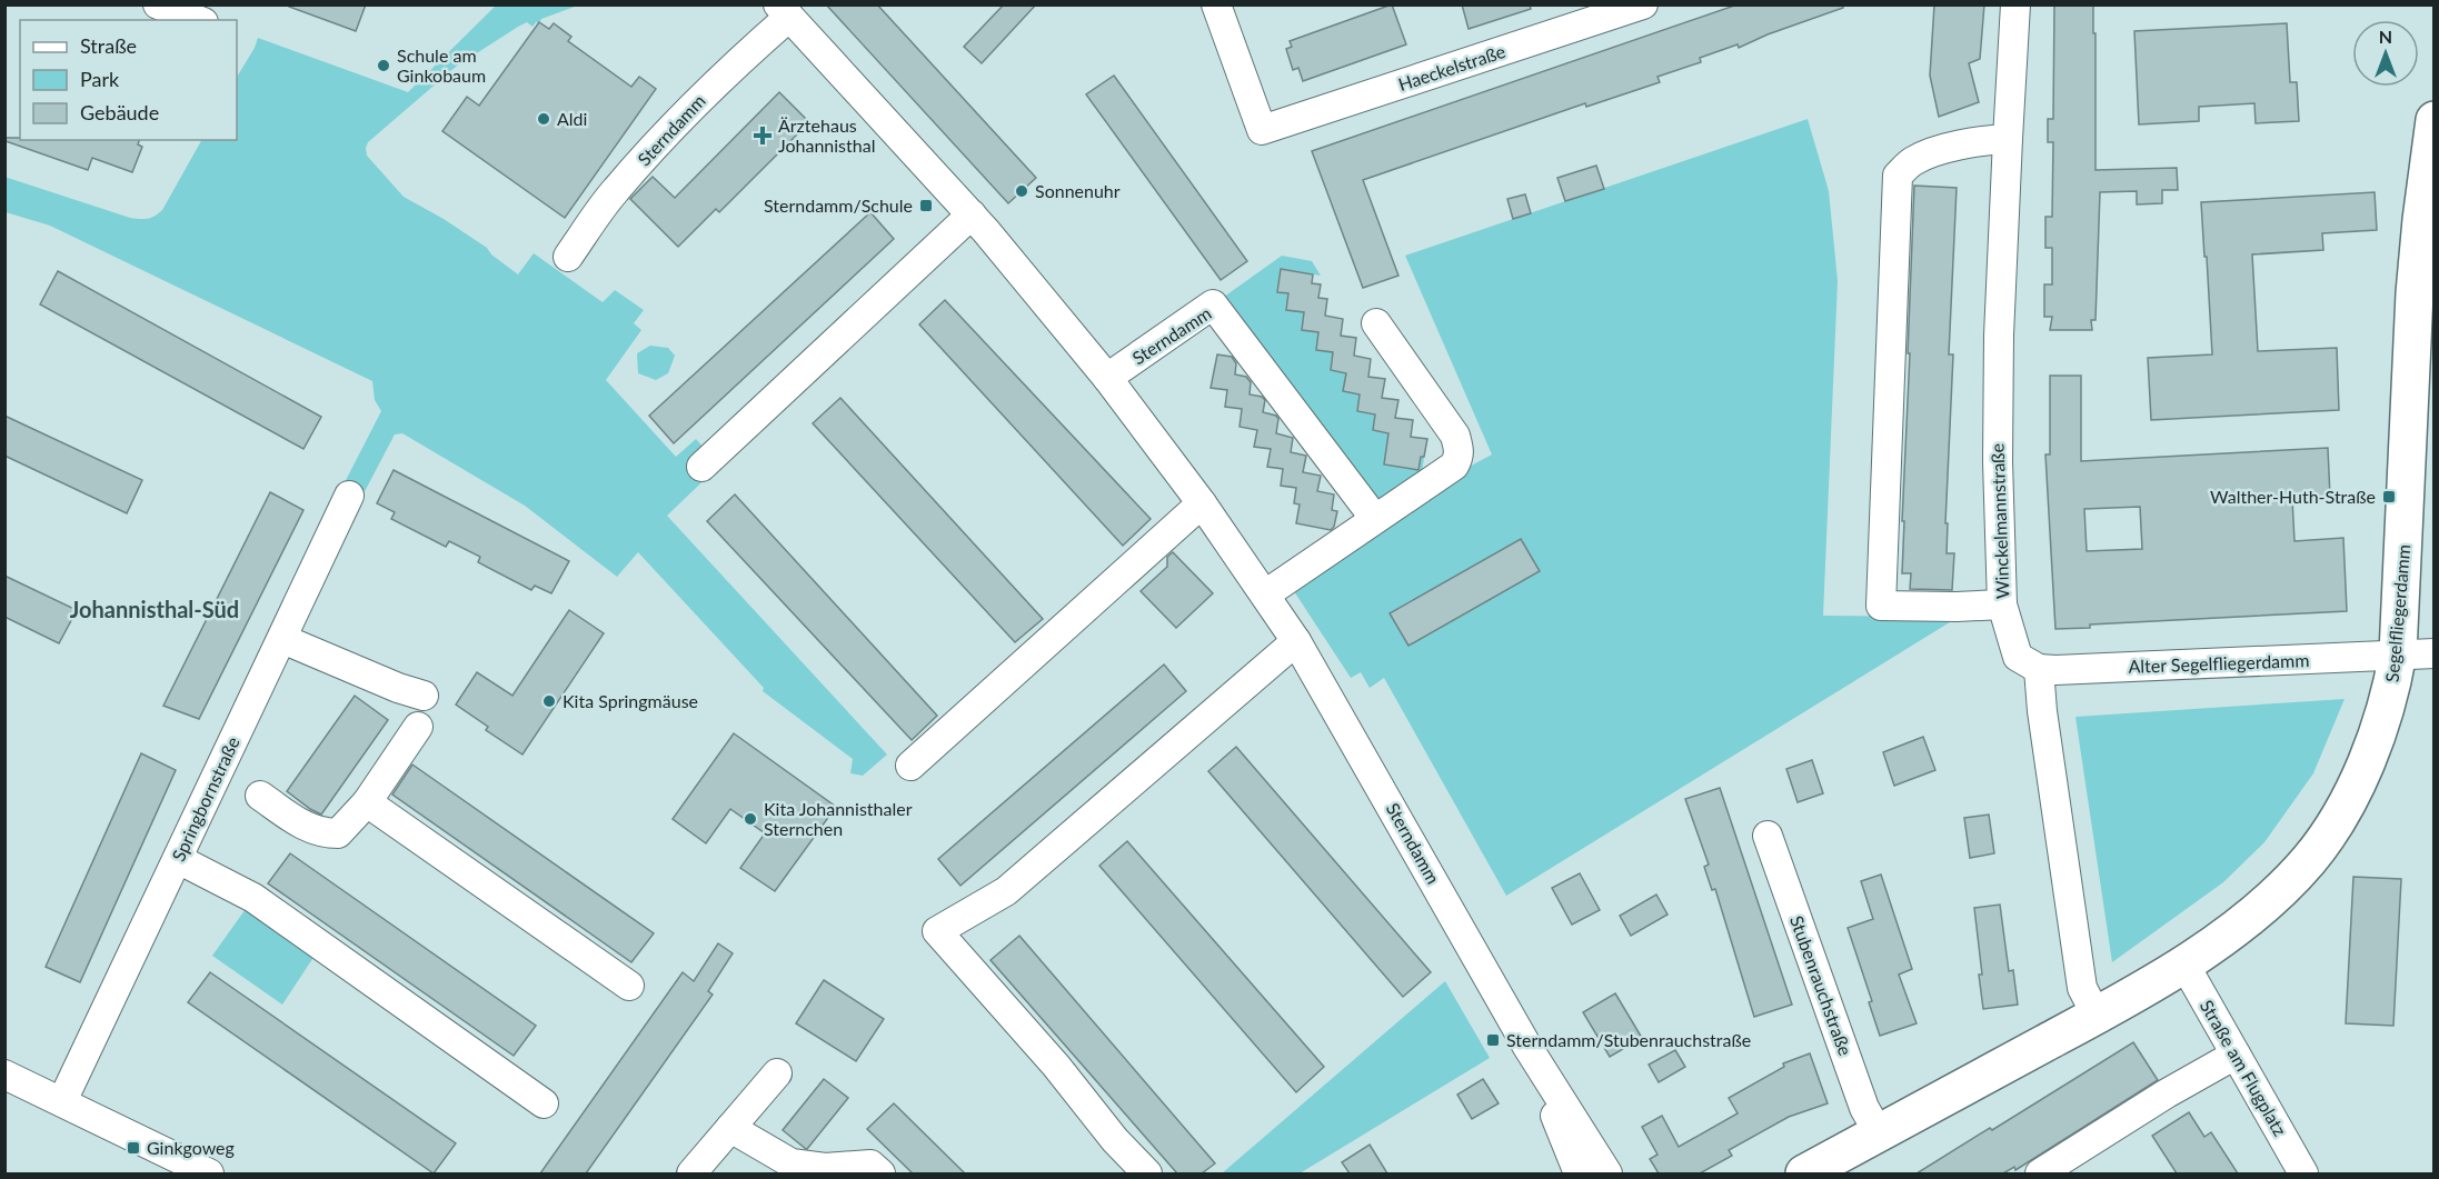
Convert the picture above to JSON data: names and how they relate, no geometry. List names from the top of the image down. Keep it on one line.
{"streets":{"main road":["Segelfliegerdamm"],"street":["Haeckelstraße","Sterndamm","Winckelmannstraße","Alter Segelfliegerdamm","Springbornstraße","Stubenrauchstraße","Straße am Flugplatz"]},"crossings":[["Winckelmannstraße","Alter Segelfliegerdamm"],["Segelfliegerdamm","Alter Segelfliegerdamm"],["Segelfliegerdamm","Straße am Flugplatz"]],"districts":["Johannisthal-Süd"],"places":{"other":["Schule am Ginkobaum","Aldi","Sonnenuhr","Kita Springmäuse","Kita Johannisthaler Sternchen"],"health":["Ärztehaus Johannisthal"],"transit":["Sterndamm/Schule","Walther-Huth-Straße","Sterndamm/Stubenrauchstraße","Ginkgoweg"]},"legend":["Straße","Park","Gebäude"],"north":"top"}
